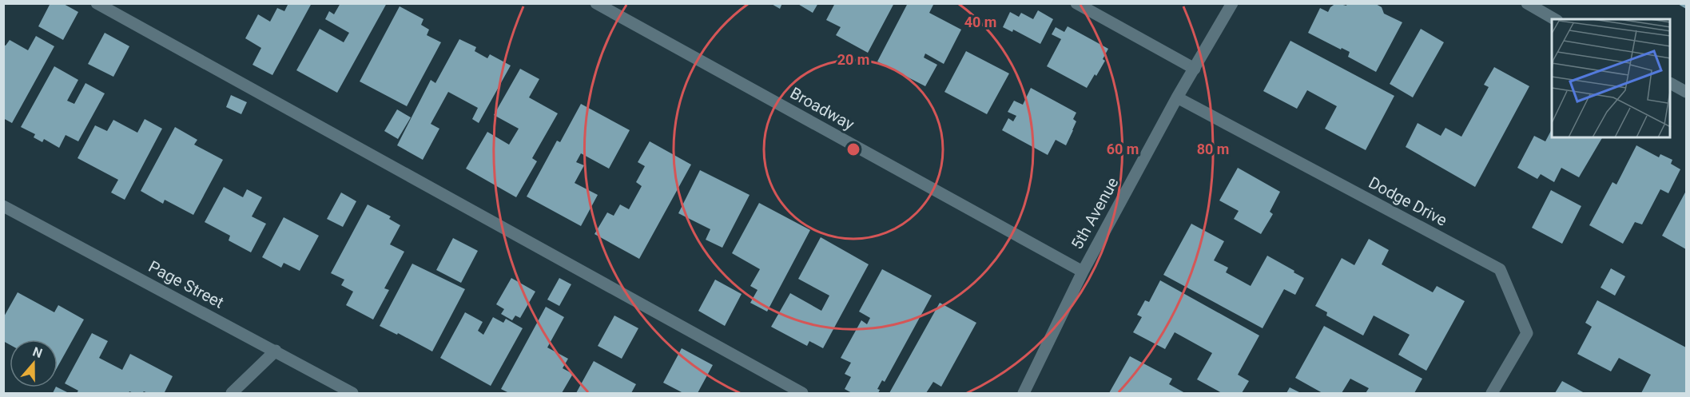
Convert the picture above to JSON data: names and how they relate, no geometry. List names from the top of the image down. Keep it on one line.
{"streets":{"street":["Broadway","Dodge Drive","5th Avenue","Page Street"]},"crossings":[["Broadway","5th Avenue"],["Dodge Drive","5th Avenue"]],"north":"top","rings":["40 m","20 m","60 m","80 m"]}
